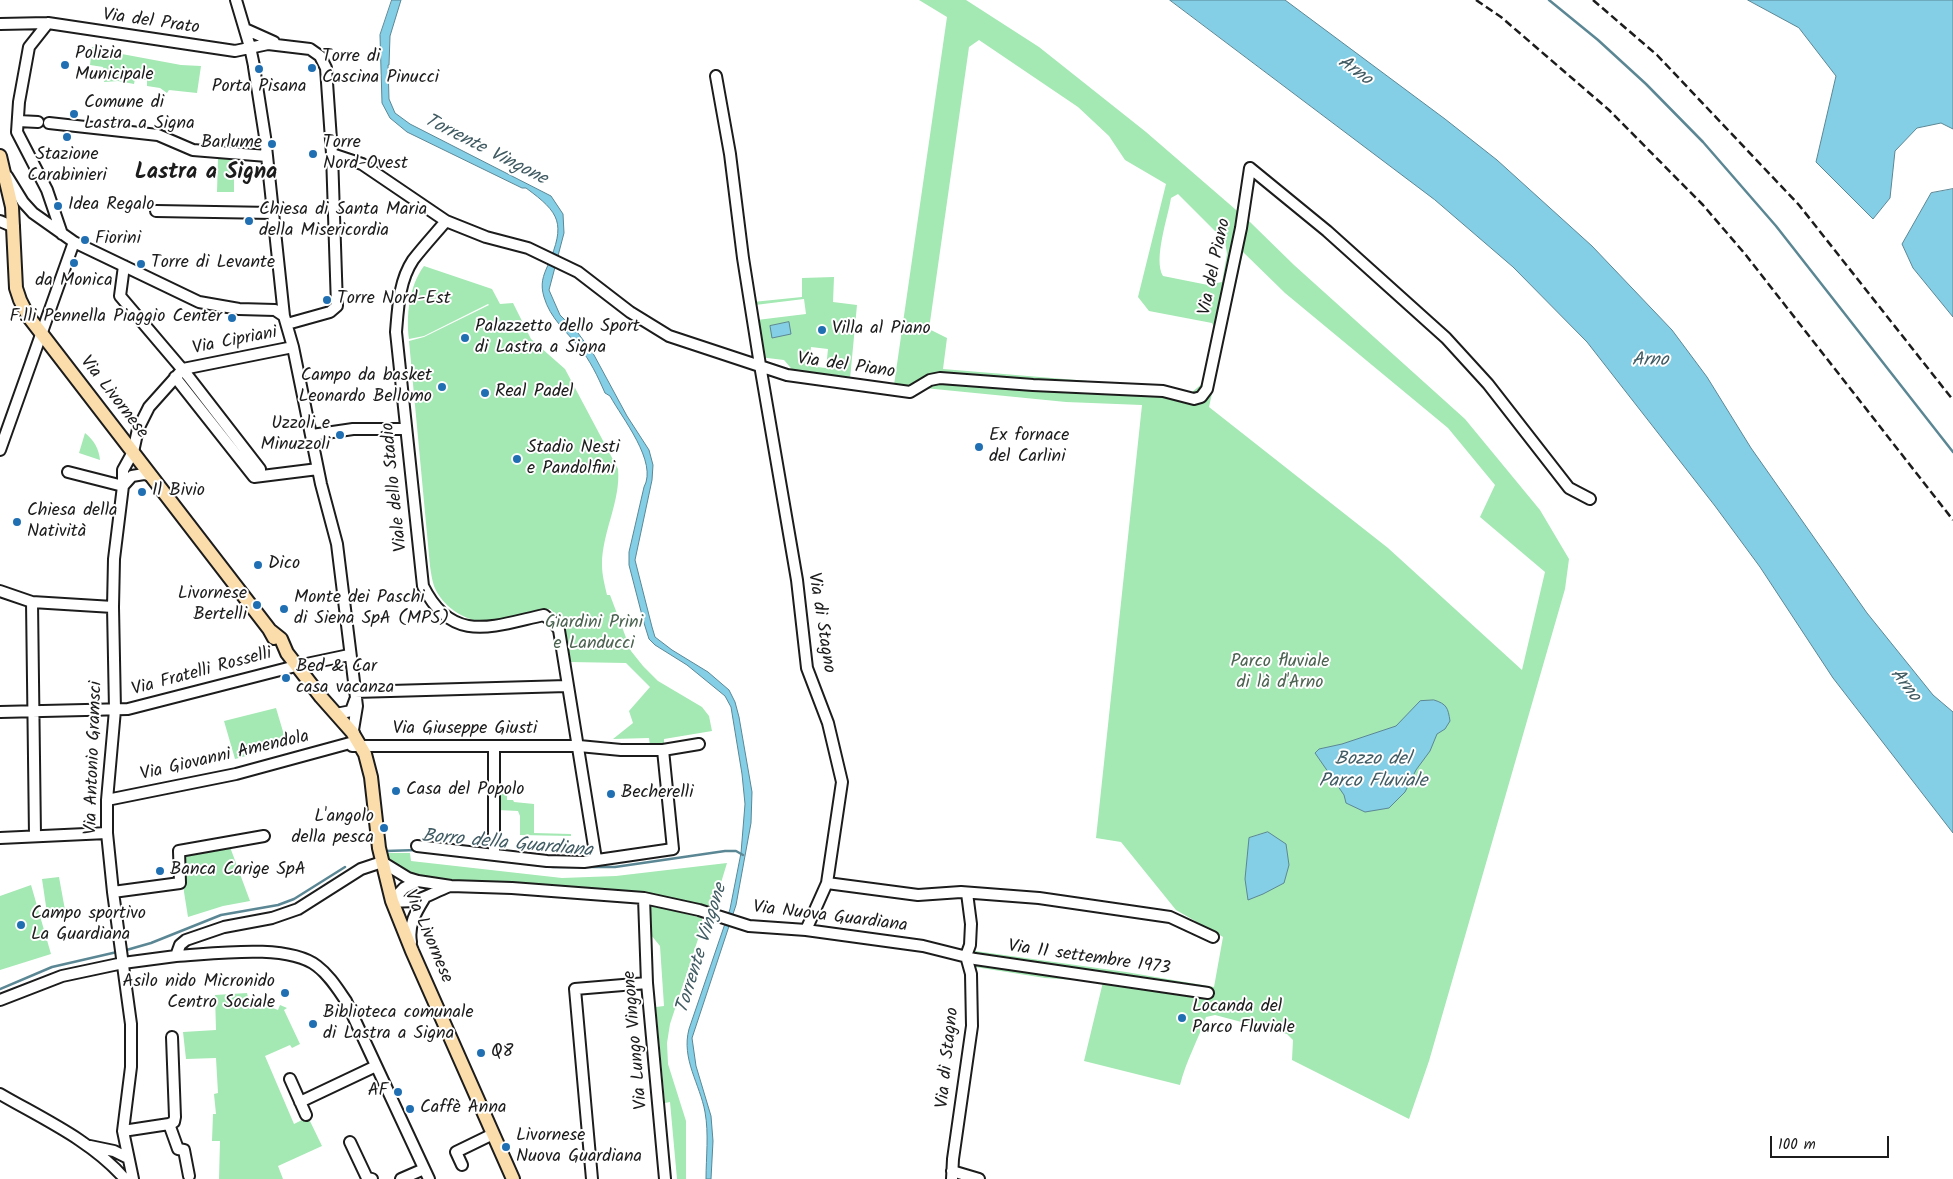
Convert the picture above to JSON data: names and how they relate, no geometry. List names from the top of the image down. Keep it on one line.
{"streets":{"main road":["Via Livornese"],"street":["Via del Prato","Via del Piano","Via Cipriani","Viale dello Stadio","Via di Stagno","Via Fratelli Rosselli","Via Giuseppe Giusti","Via Giovanni Amendola","Via Antonio Gramsci","Via Nuova Guardiana","Via 11 settembre 1973","Via Lungo Vingone"]},"crossings":[["Via del Piano","Viale dello Stadio"],["Via del Piano","Via di Stagno"],["Via Cipriani","Via Antonio Gramsci"],["Via Livornese","Via Fratelli Rosselli"],["Via Livornese","Via Giuseppe Giusti"],["Via Livornese","Via Giovanni Amendola"],["Via Livornese","Via Antonio Gramsci"],["Via Livornese","Via Nuova Guardiana"],["Via di Stagno","Via Nuova Guardiana"],["Via di Stagno","Via 11 settembre 1973"],["Via Fratelli Rosselli","Via Antonio Gramsci"],["Via Giuseppe Giusti","Via Giovanni Amendola"],["Via Giovanni Amendola","Via Antonio Gramsci"],["Via Nuova Guardiana","Via 11 settembre 1973"],["Via Nuova Guardiana","Via Lungo Vingone"]],"districts":["Lastra a Signa"],"water":["Arno","Torrente Vingone","Bozzo del Parco Fluviale","Borro della Guardiana"],"parks":["Giardini Prini e Landucci","Parco fluviale di là d'Arno"],"places":["Polizia Municipale","Torre di Cascina Pinucci","Porta Pisana","Comune di Lastra a Signa","Stazione Carabinieri","Barlume","Torre Nord-Ovest","Idea Regalo","Chiesa di Santa Maria della Misericordia","Fiorini","da Monica","Torre di Levante","Torre Nord-Est","F.lli Pennella Piaggio Center","Villa al Piano","Palazzetto dello Sport di Lastra a Signa","Campo da basket Leonardo Bellomo","Real Padel","Uzzoli e Minuzzoli","Ex fornace del Carlini","Stadio Nesti e Pandolfini","Il Bivio","Chiesa della Natività","Dico","Livornese Bertelli","Monte dei Paschi di Siena SpA (MPS)","Bed & Car casa vacanza","Casa del Popolo","Becherelli","L'angolo della pesca","Banca Carige SpA","Campo sportivo La Guardiana","Asilo nido Micronido Centro Sociale","Locanda del Parco Fluviale","Biblioteca comunale di Lastra a Signa","Q8","AF","Caffè Anna","Livornese Nuova Guardiana"],"scale_bar":"100 m"}
